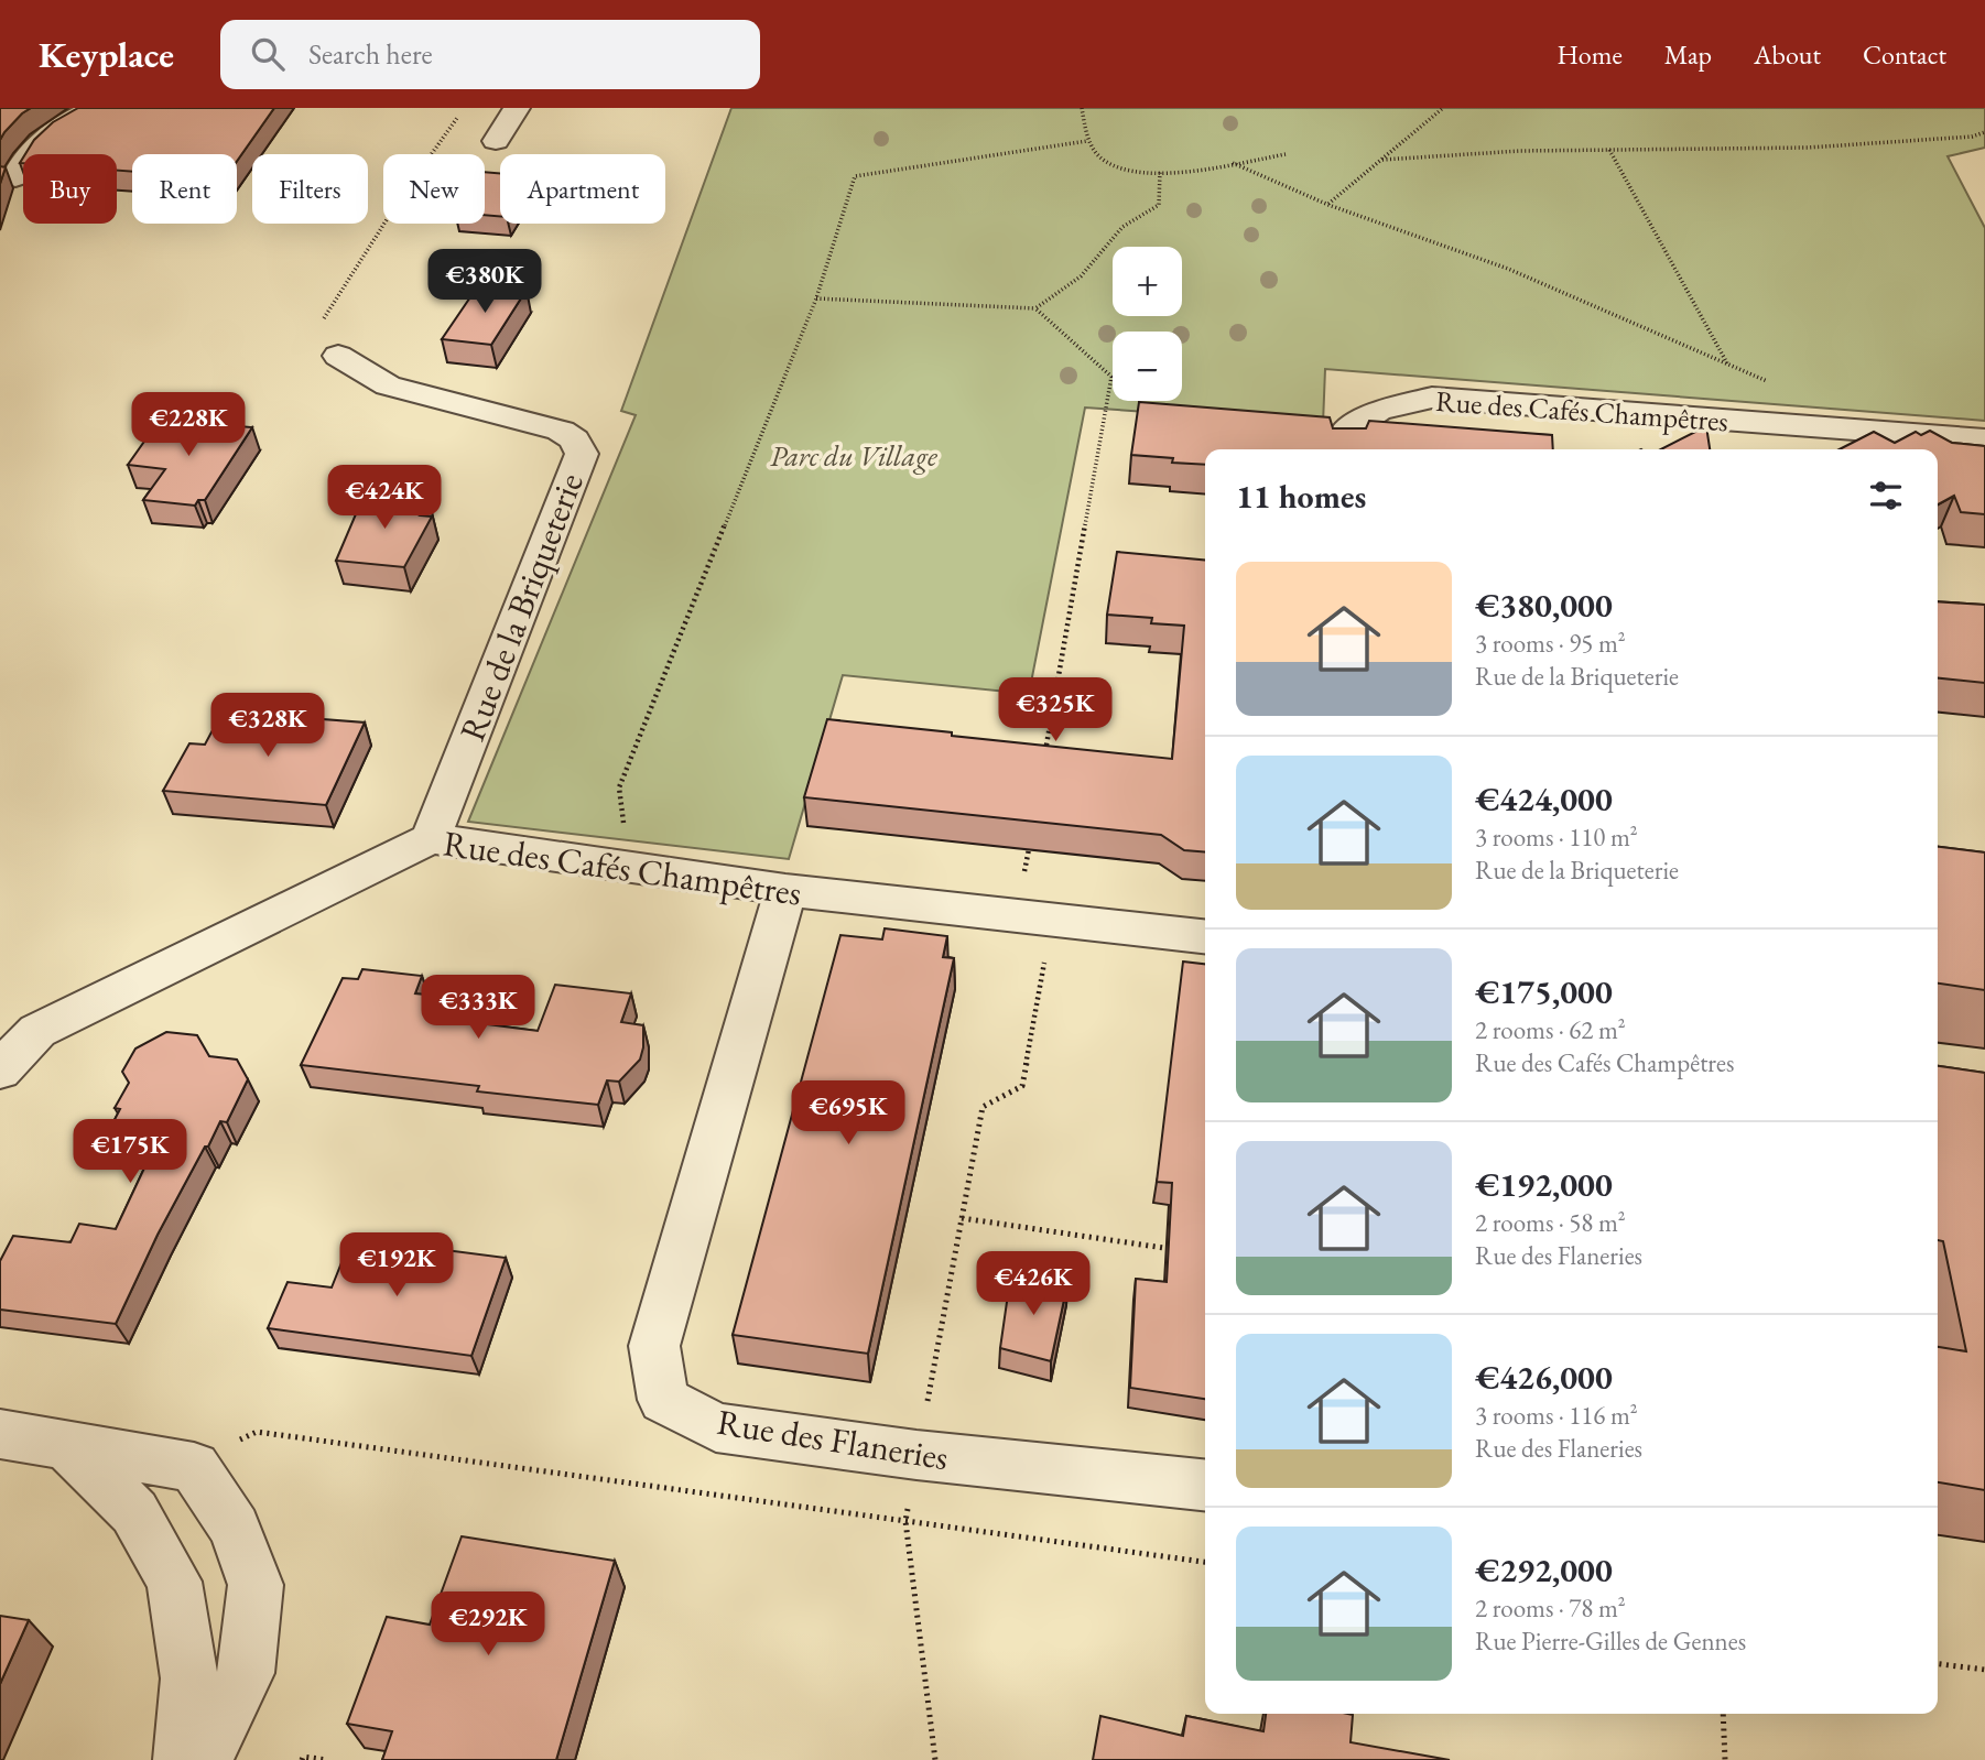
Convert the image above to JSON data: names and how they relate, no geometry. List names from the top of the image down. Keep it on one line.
{"streets":{"street":["Rue des Cafés Champêtres","Rue de la Briqueterie","Rue des Flaneries"]},"crossings":[["Rue des Cafés Champêtres","Rue de la Briqueterie"],["Rue des Cafés Champêtres","Rue des Flaneries"]],"parks":["Parc du Village"],"page":{"header":"Keyplace","search":"Search here","nav":["Home","Map","About","Contact"],"chip":["Buy","Rent","Filters","New","Apartment"],"map_buttons":["+","−"],"price":["€380K","€228K","€424K","€325K","€328K","€333K","€695K","€175K","€192K","€426K","€292K"],"heading":"11 homes","list":[{"name":"€380,000","note":"3 rooms · 95 m² · Rue de la Briqueterie"},{"name":"€424,000","note":"3 rooms · 110 m² · Rue de la Briqueterie"},{"name":"€175,000","note":"2 rooms · 62 m² · Rue des Cafés Champêtres"},{"name":"€192,000","note":"2 rooms · 58 m² · Rue des Flaneries"},{"name":"€426,000","note":"3 rooms · 116 m² · Rue des Flaneries"},{"name":"€292,000","note":"2 rooms · 78 m² · Rue Pierre-Gilles de Gennes"}]}}
